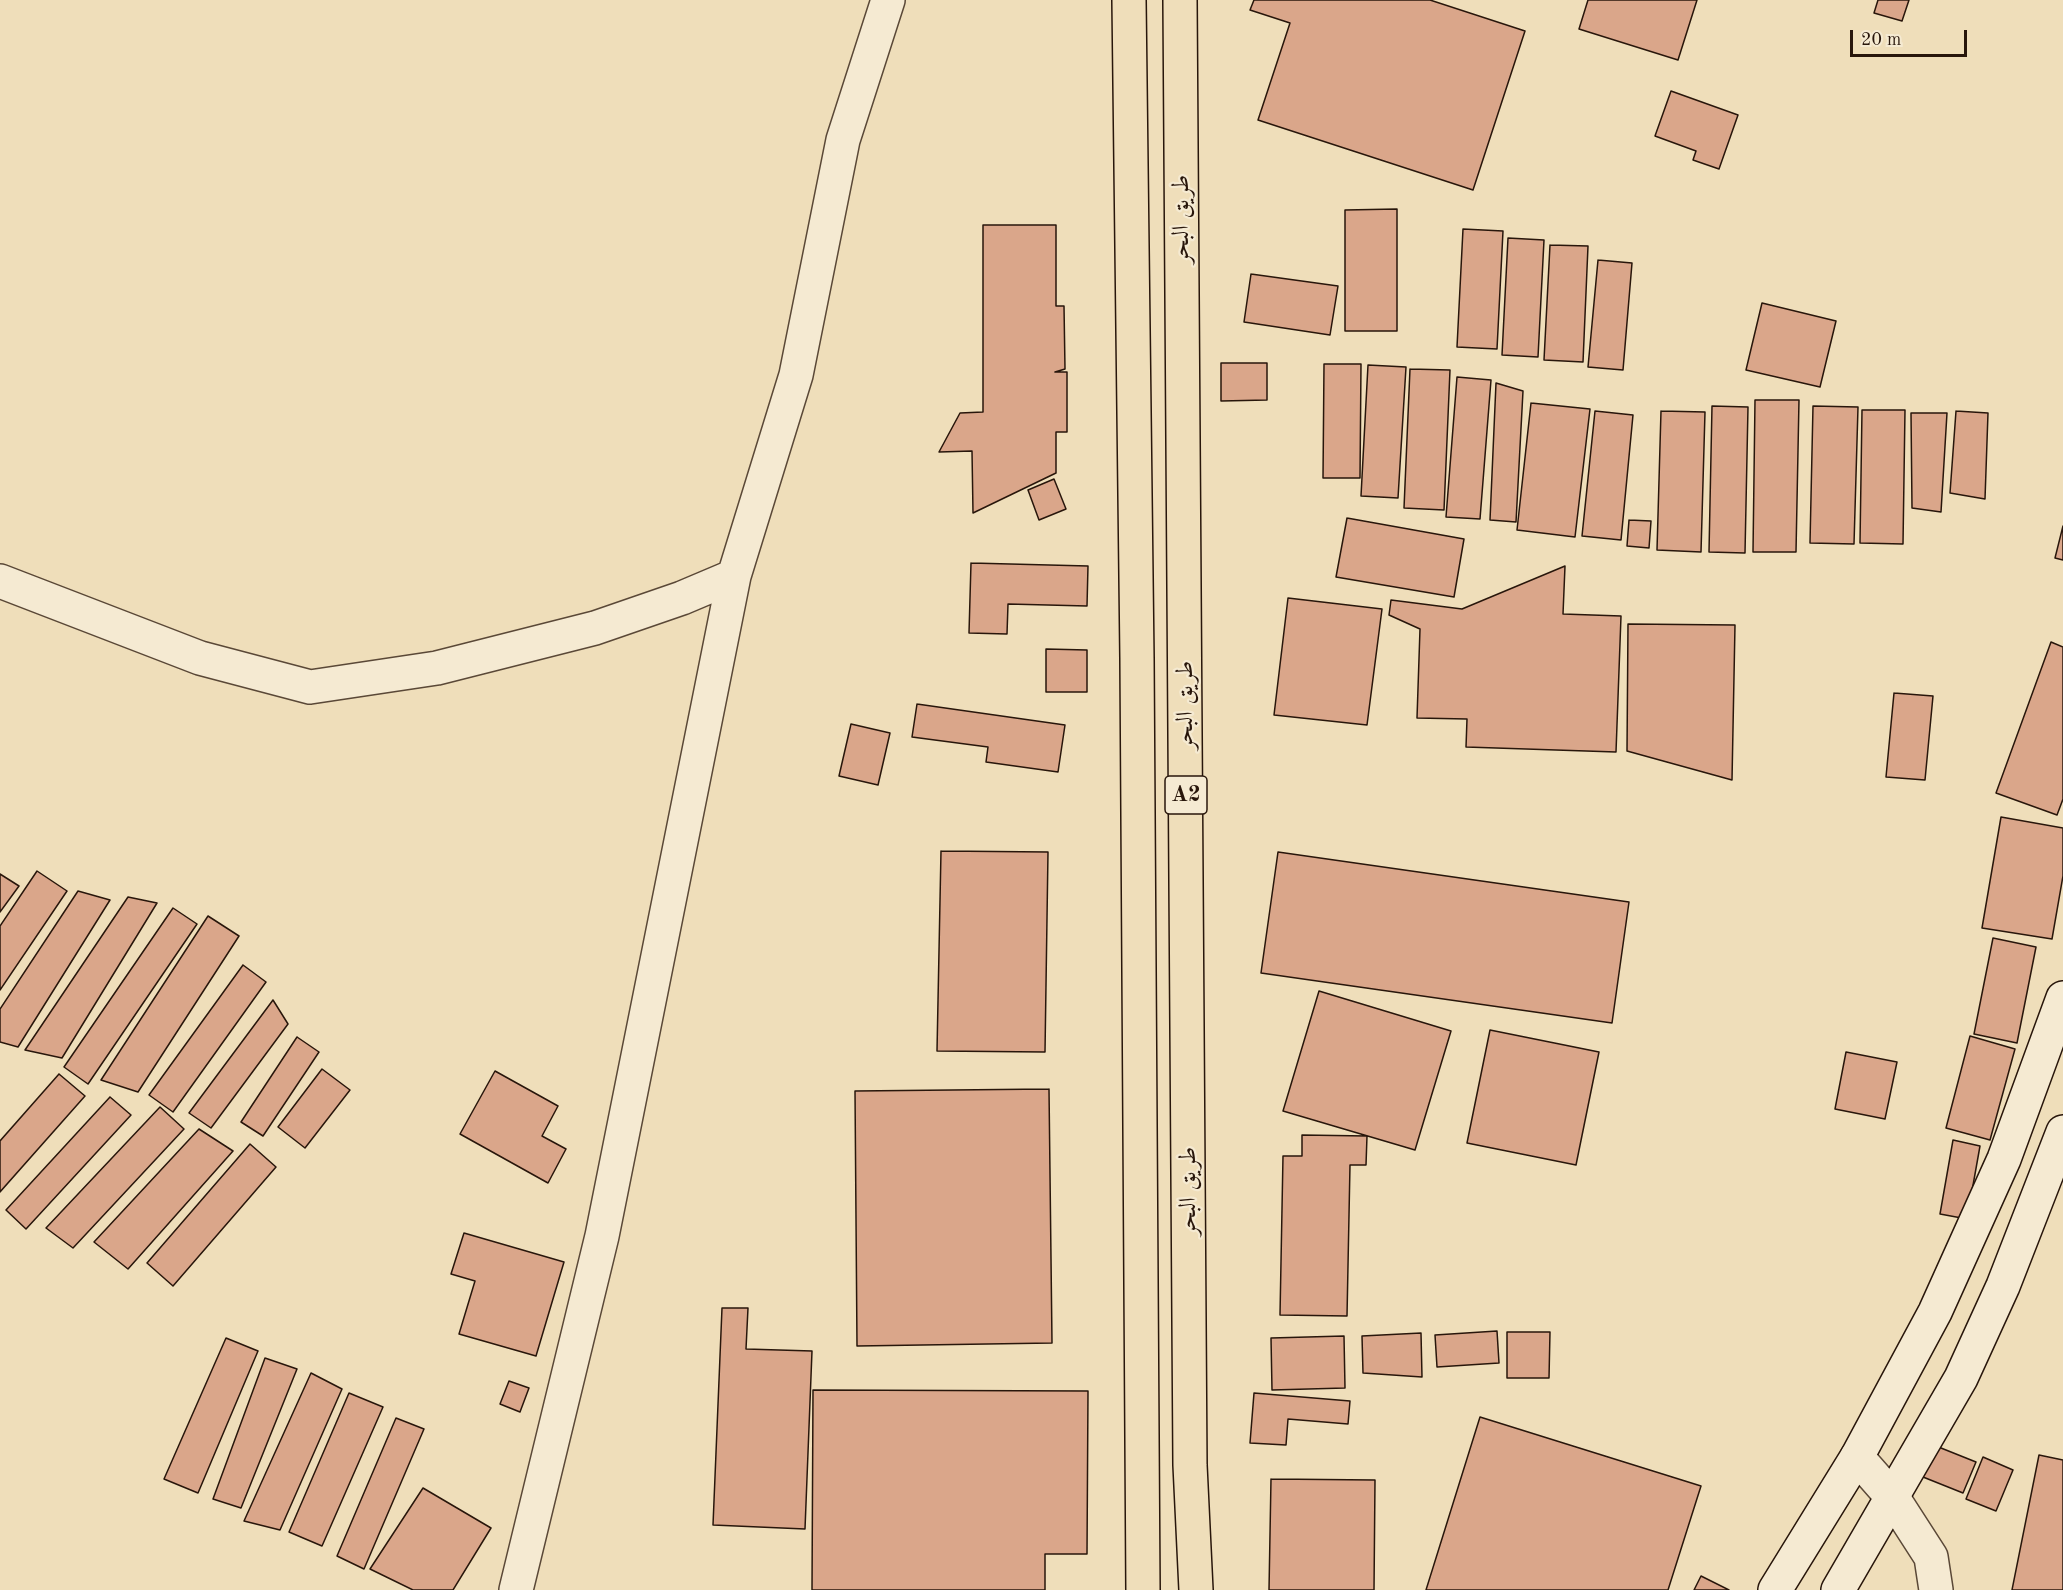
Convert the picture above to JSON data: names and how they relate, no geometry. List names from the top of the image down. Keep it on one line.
{"streets":{"highway":["طريق البحر","A2"]},"scale_bar":"20 m"}
